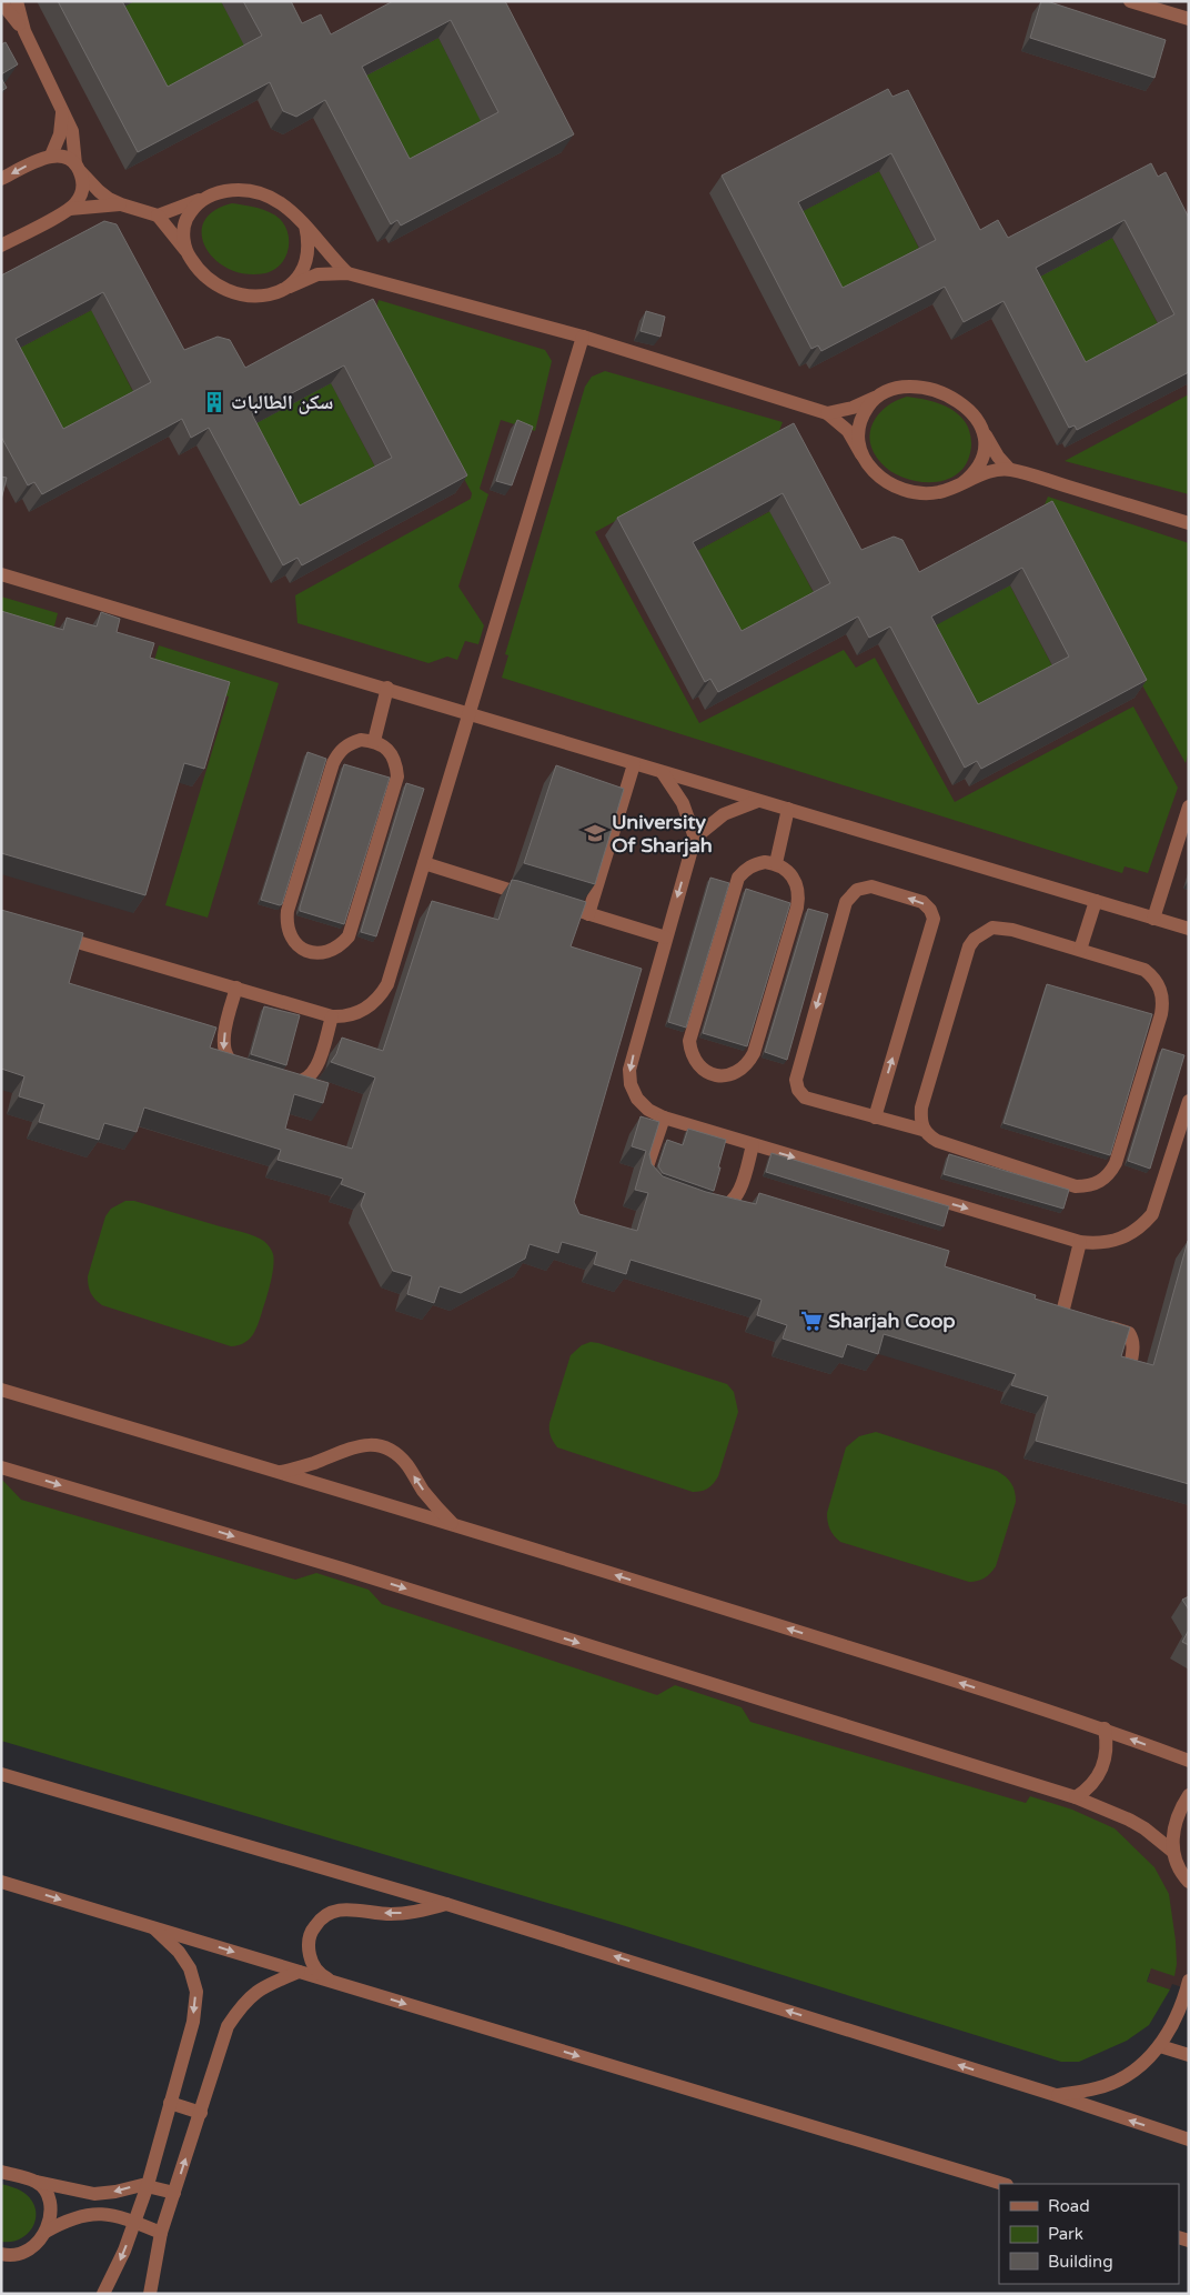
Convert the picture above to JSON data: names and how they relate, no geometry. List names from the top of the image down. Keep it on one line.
{"places":{"building":["سكن الطالبات"],"school or university":["University Of Sharjah"],"supermarket":["Sharjah Coop"]},"legend":["Road","Park","Building"]}
